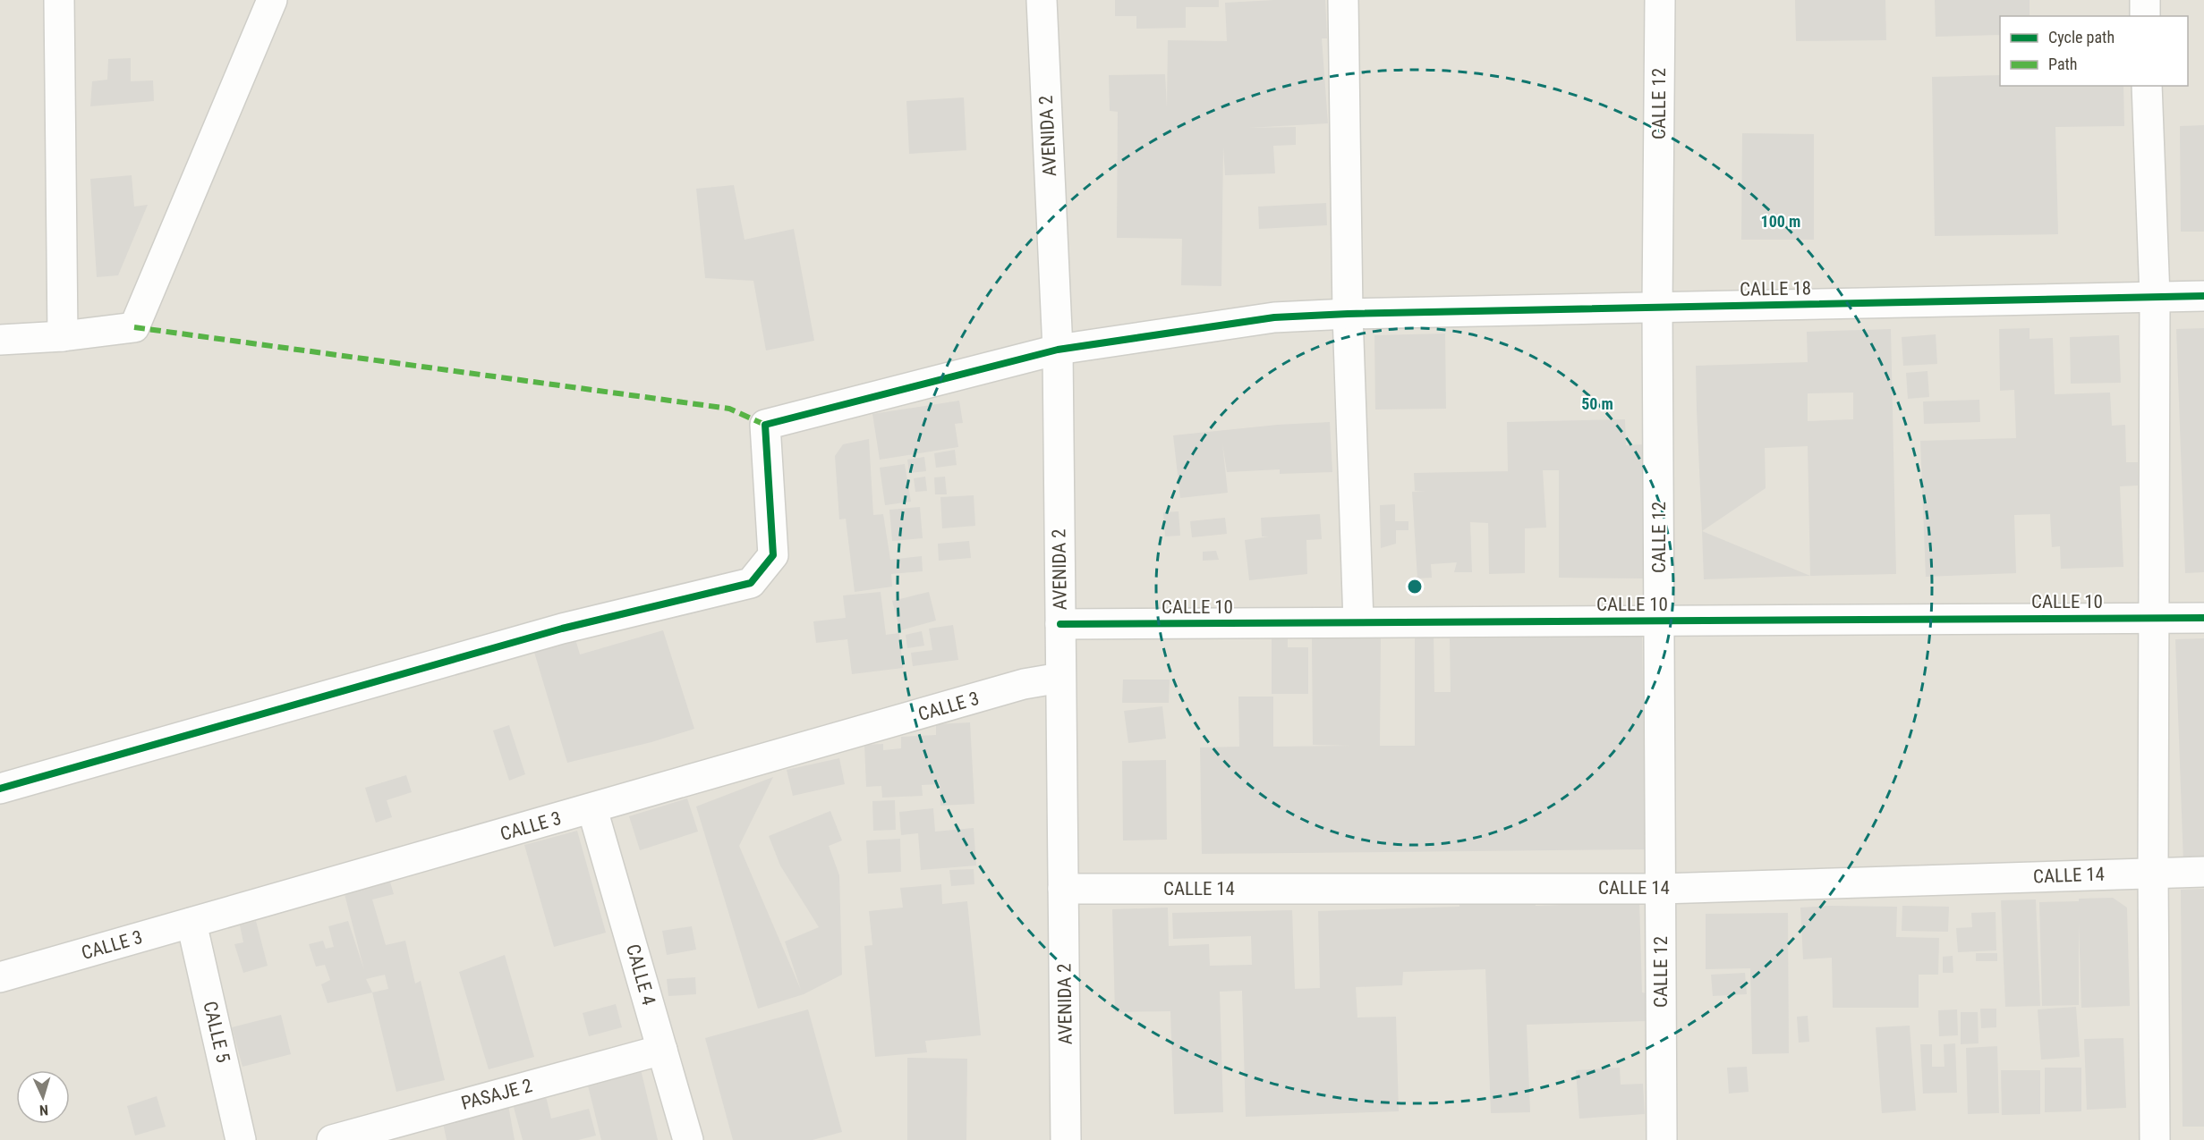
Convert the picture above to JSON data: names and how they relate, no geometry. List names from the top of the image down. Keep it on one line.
{"streets":{"street":["CALLE 12","AVENIDA 2","CALLE 18","CALLE 10","CALLE 3","CALLE 14","CALLE 4","CALLE 5","PASAJE 2"]},"crossings":[["CALLE 12","CALLE 18"],["CALLE 12","CALLE 10"],["CALLE 12","CALLE 14"],["AVENIDA 2","CALLE 18"],["AVENIDA 2","CALLE 10"],["AVENIDA 2","CALLE 3"],["AVENIDA 2","CALLE 14"],["CALLE 3","CALLE 4"],["CALLE 3","CALLE 5"],["CALLE 4","PASAJE 2"]],"legend":["Cycle path","Path"],"north":"bottom","rings":["100 m","50 m"]}
